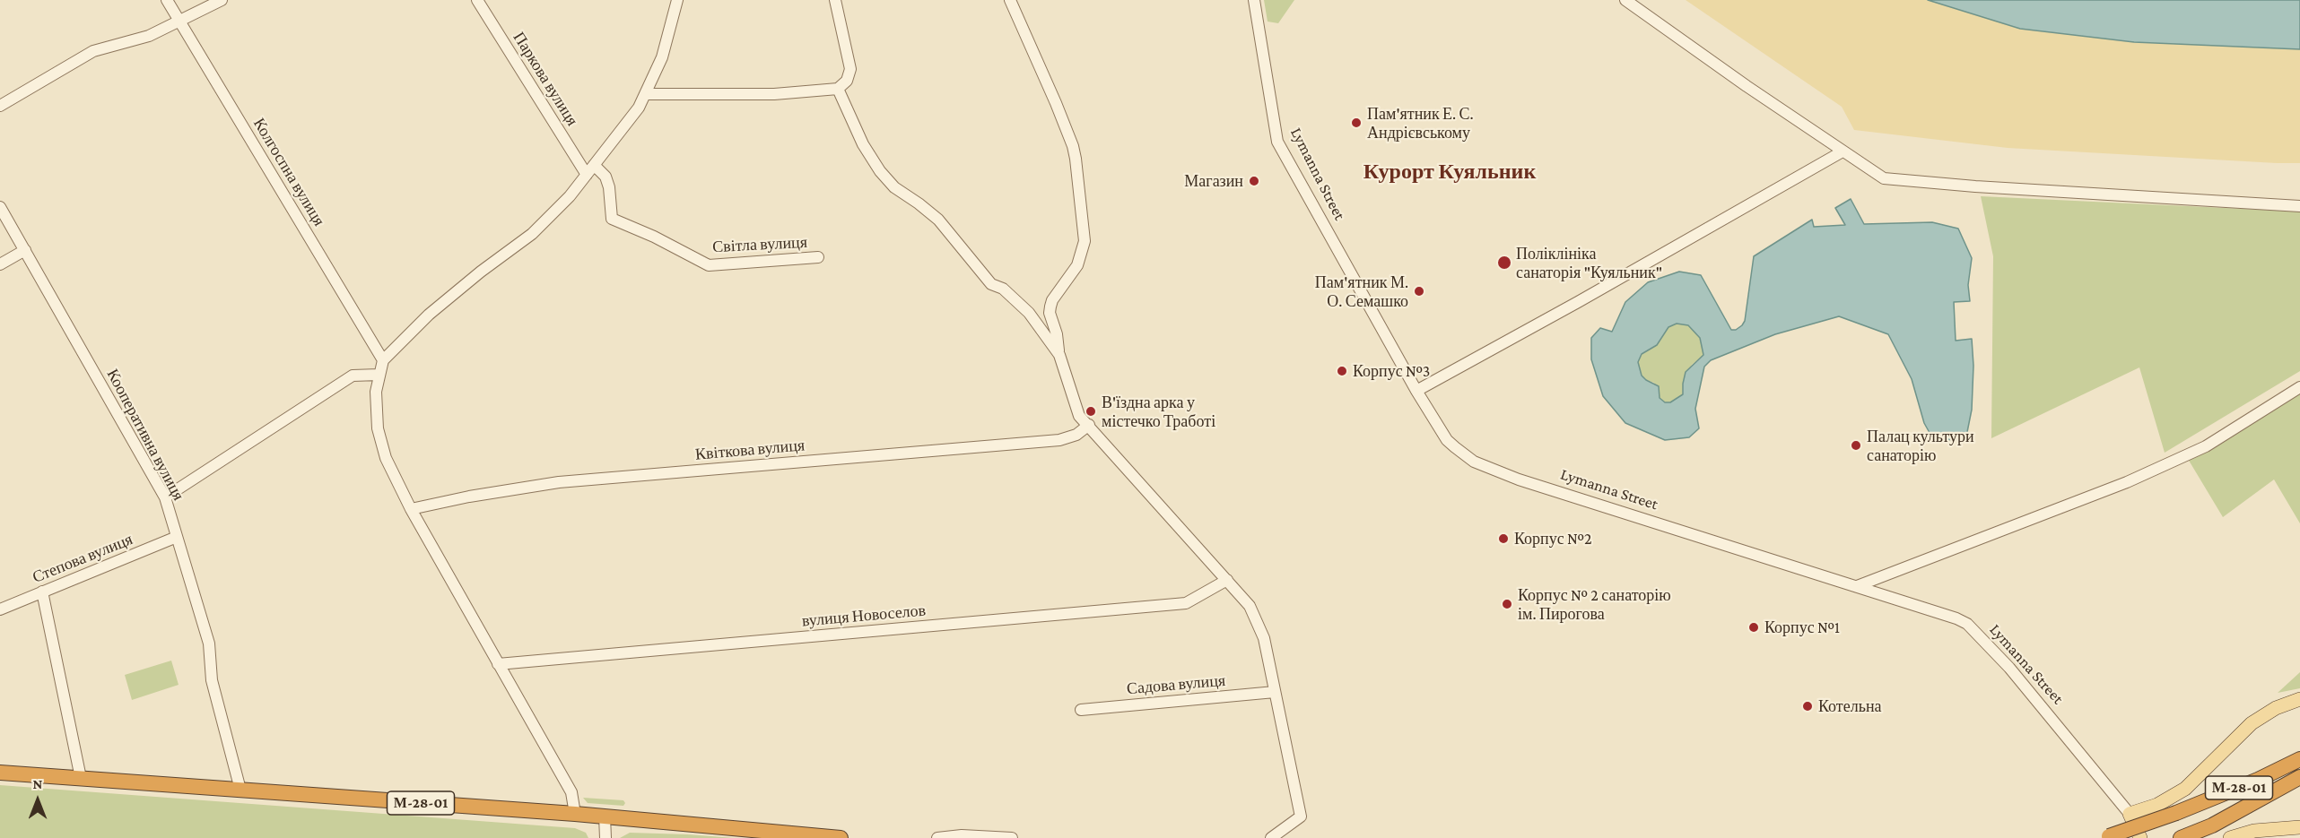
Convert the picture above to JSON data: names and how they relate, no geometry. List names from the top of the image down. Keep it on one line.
{"streets":{"highway":["М-28-01"],"main road":["Lymanna Street"],"street":["Паркова вулиця","Колгоспна вулиця","Світла вулиця","Кооперативна вулиця","Квіткова вулиця","Степова вулиця","вулиця Новоселов","Садова вулиця"]},"crossings":[["Кооперативна вулиця","Степова вулиця"],["Кооперативна вулиця","М-28-01"]],"districts":["Курорт Куяльник"],"places":["Пам'ятник Е. С. Андрієвському","Магазин","Поліклініка санаторія \"Куяльник\"","Пам'ятник М. О. Семашко","Корпус №3","В'їздна арка у містечко Тработі","Палац культури санаторію","Корпус №2","Корпус № 2 санаторію ім. Пирогова","Корпус №1","Котельна"],"north":"top"}
